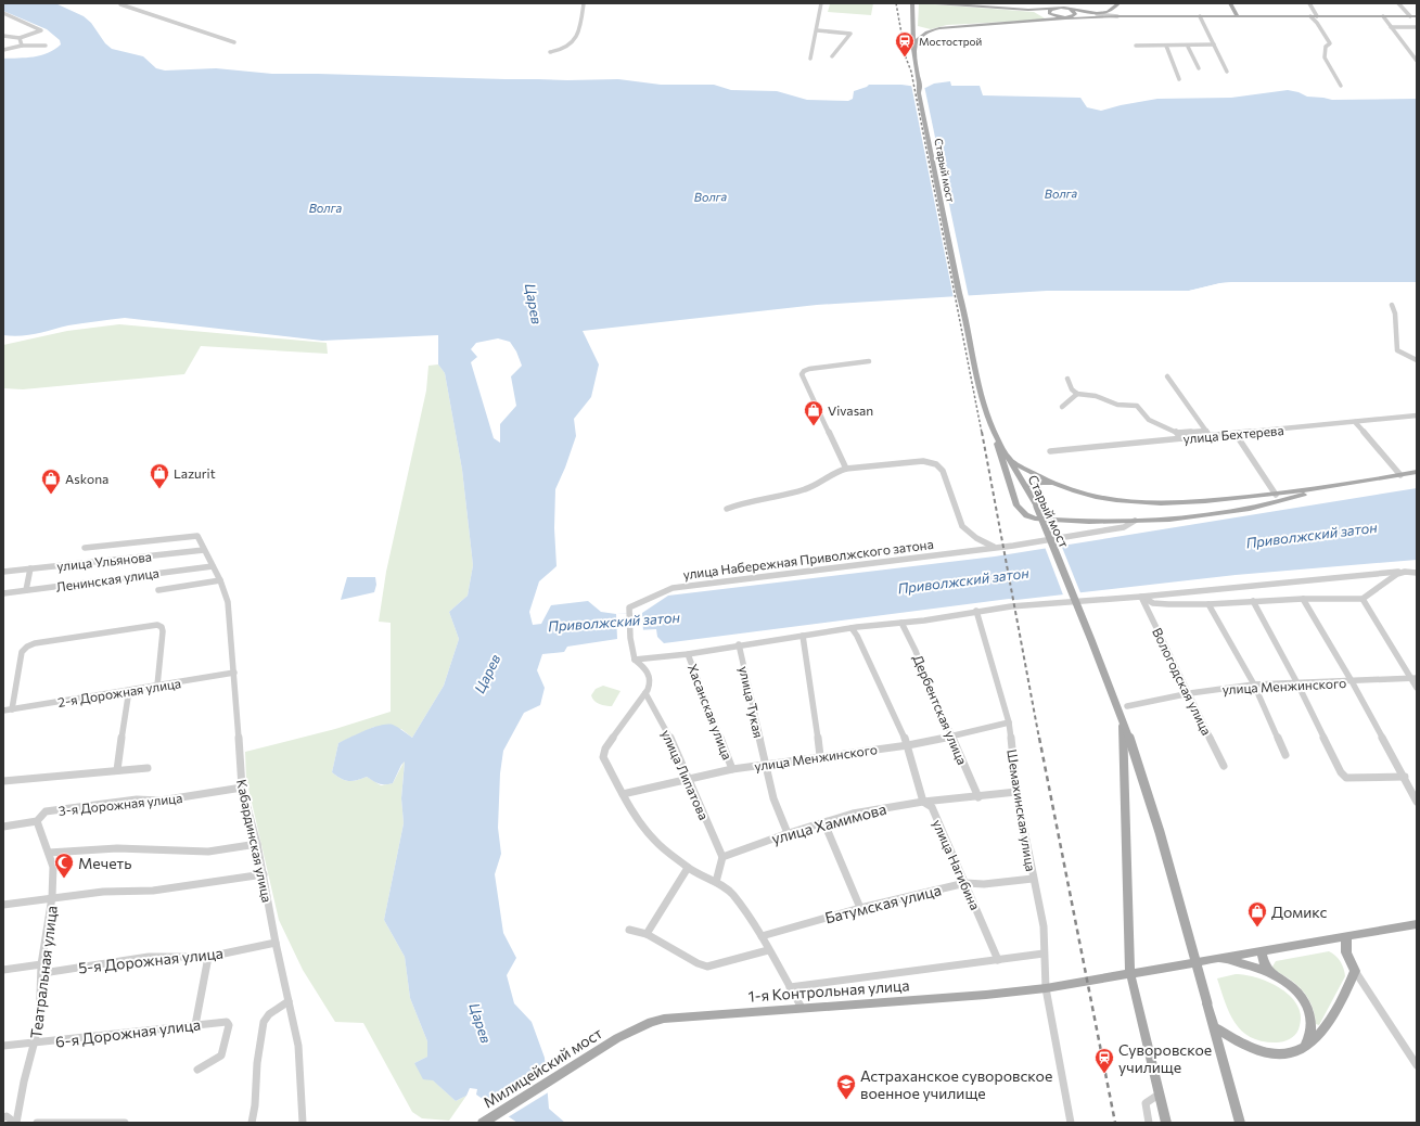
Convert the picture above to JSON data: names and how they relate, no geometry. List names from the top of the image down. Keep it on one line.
{"streets":{"main road":["Старый мост","1-я Контрольная улица","Милицейский мост"],"street":["улица Бехтерева","улица Набережная Приволжского затона","улица Ульянова","Ленинская улица","Вологодская улица","улица Менжинского","2-я Дорожная улица","улица Тукая","Дербентская улица","Хасанская улица","улица Липатова","3-я Дорожная улица","Шемахинская улица","улица Хамимова","Кабардинская улица","улица Нагибина","Батумская улица","5-я Дорожная улица","Театральная улица","6-я Дорожная улица"]},"crossings":[["улица Ульянова","Кабардинская улица"],["Ленинская улица","Кабардинская улица"],["Вологодская улица","улица Менжинского"],["улица Менжинского","улица Тукая"],["улица Менжинского","Дербентская улица"],["улица Менжинского","Хасанская улица"],["улица Менжинского","улица Липатова"],["улица Менжинского","Шемахинская улица"],["улица Менжинского","улица Нагибина"],["2-я Дорожная улица","Кабардинская улица"],["улица Тукая","улица Хамимова"],["Дербентская улица","улица Хамимова"],["улица Липатова","улица Хамимова"],["3-я Дорожная улица","Кабардинская улица"],["3-я Дорожная улица","Театральная улица"],["Шемахинская улица","улица Хамимова"],["Шемахинская улица","Батумская улица"],["Шемахинская улица","1-я Контрольная улица"],["улица Хамимова","улица Нагибина"],["Кабардинская улица","5-я Дорожная улица"],["улица Нагибина","Батумская улица"],["5-я Дорожная улица","Театральная улица"],["Театральная улица","6-я Дорожная улица"],["1-я Контрольная улица","Милицейский мост"]],"water":["Волга","Царев","Приволжский затон"],"places":{"station":["Мостострой","Суворовское училище"],"shop":["Vivasan","Lazurit","Askona","Домикс"],"mosque":["Мечеть"],"school or university":["Астраханское суворовское военное училище"]}}
